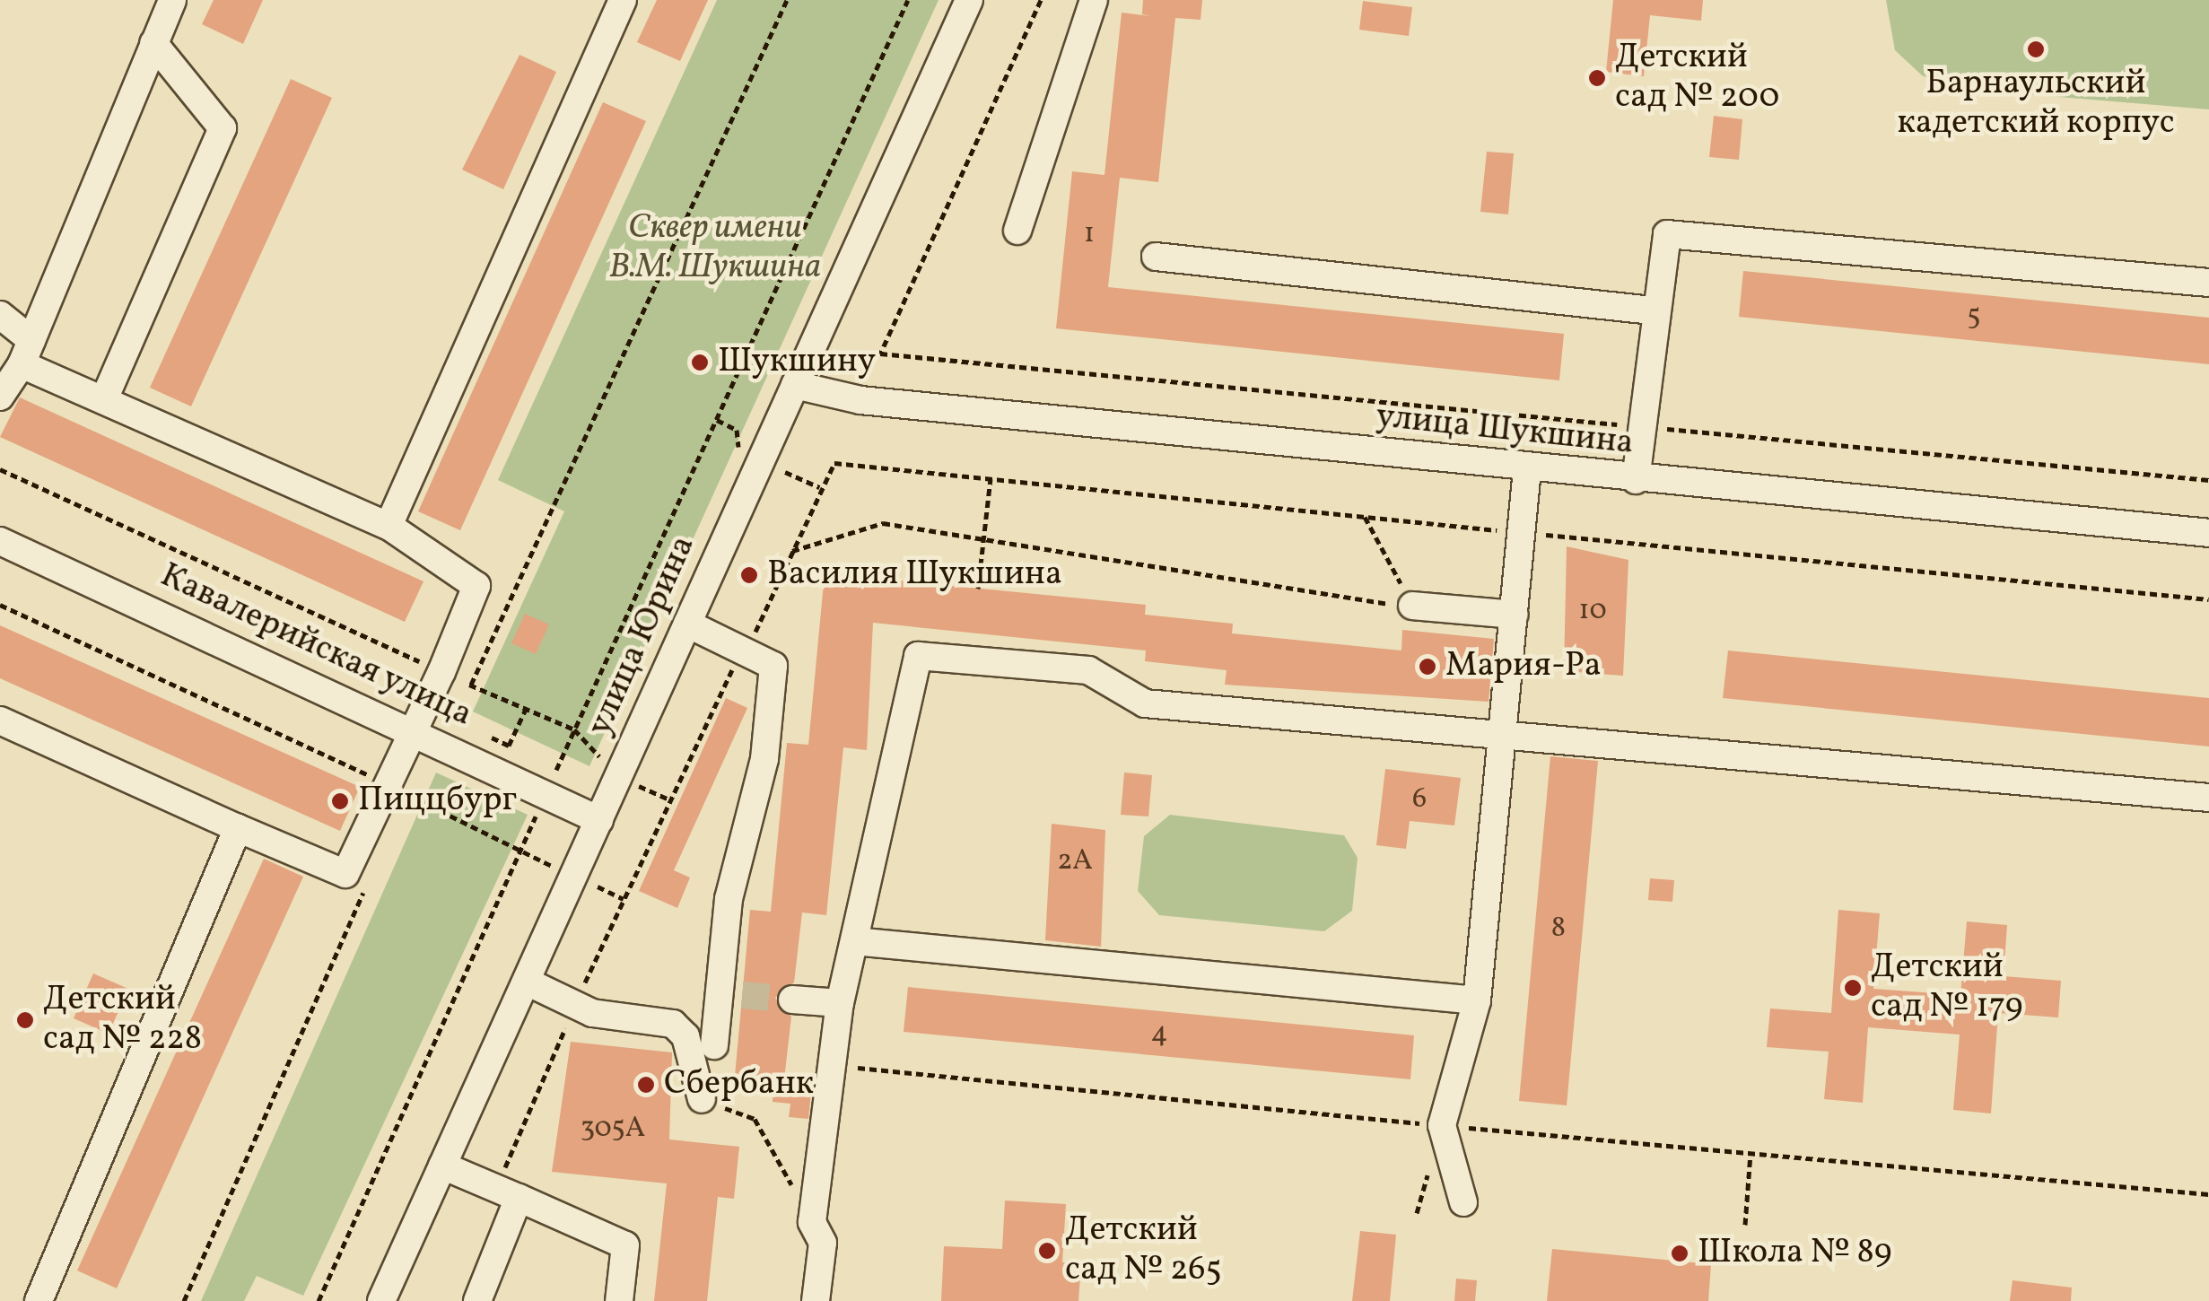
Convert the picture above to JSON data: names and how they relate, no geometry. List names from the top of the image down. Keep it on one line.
{"streets":{"street":["улица Шукшина","улица Юрина","Кавалерийская улица"]},"crossings":[["улица Шукшина","улица Юрина"],["улица Юрина","Кавалерийская улица"]],"parks":["Сквер имени В.М. Шукшина"],"places":["Барнаульский кадетский корпус","Детский сад № 200","Шукшину","Василия Шукшина","Мария-Ра","Пиццбург","Детский сад № 179","Детский сад № 228","Сбербанк","Детский сад № 265","Школа № 89"],"house_numbers":["1","5","10","6","2А","8","4","305А"]}
